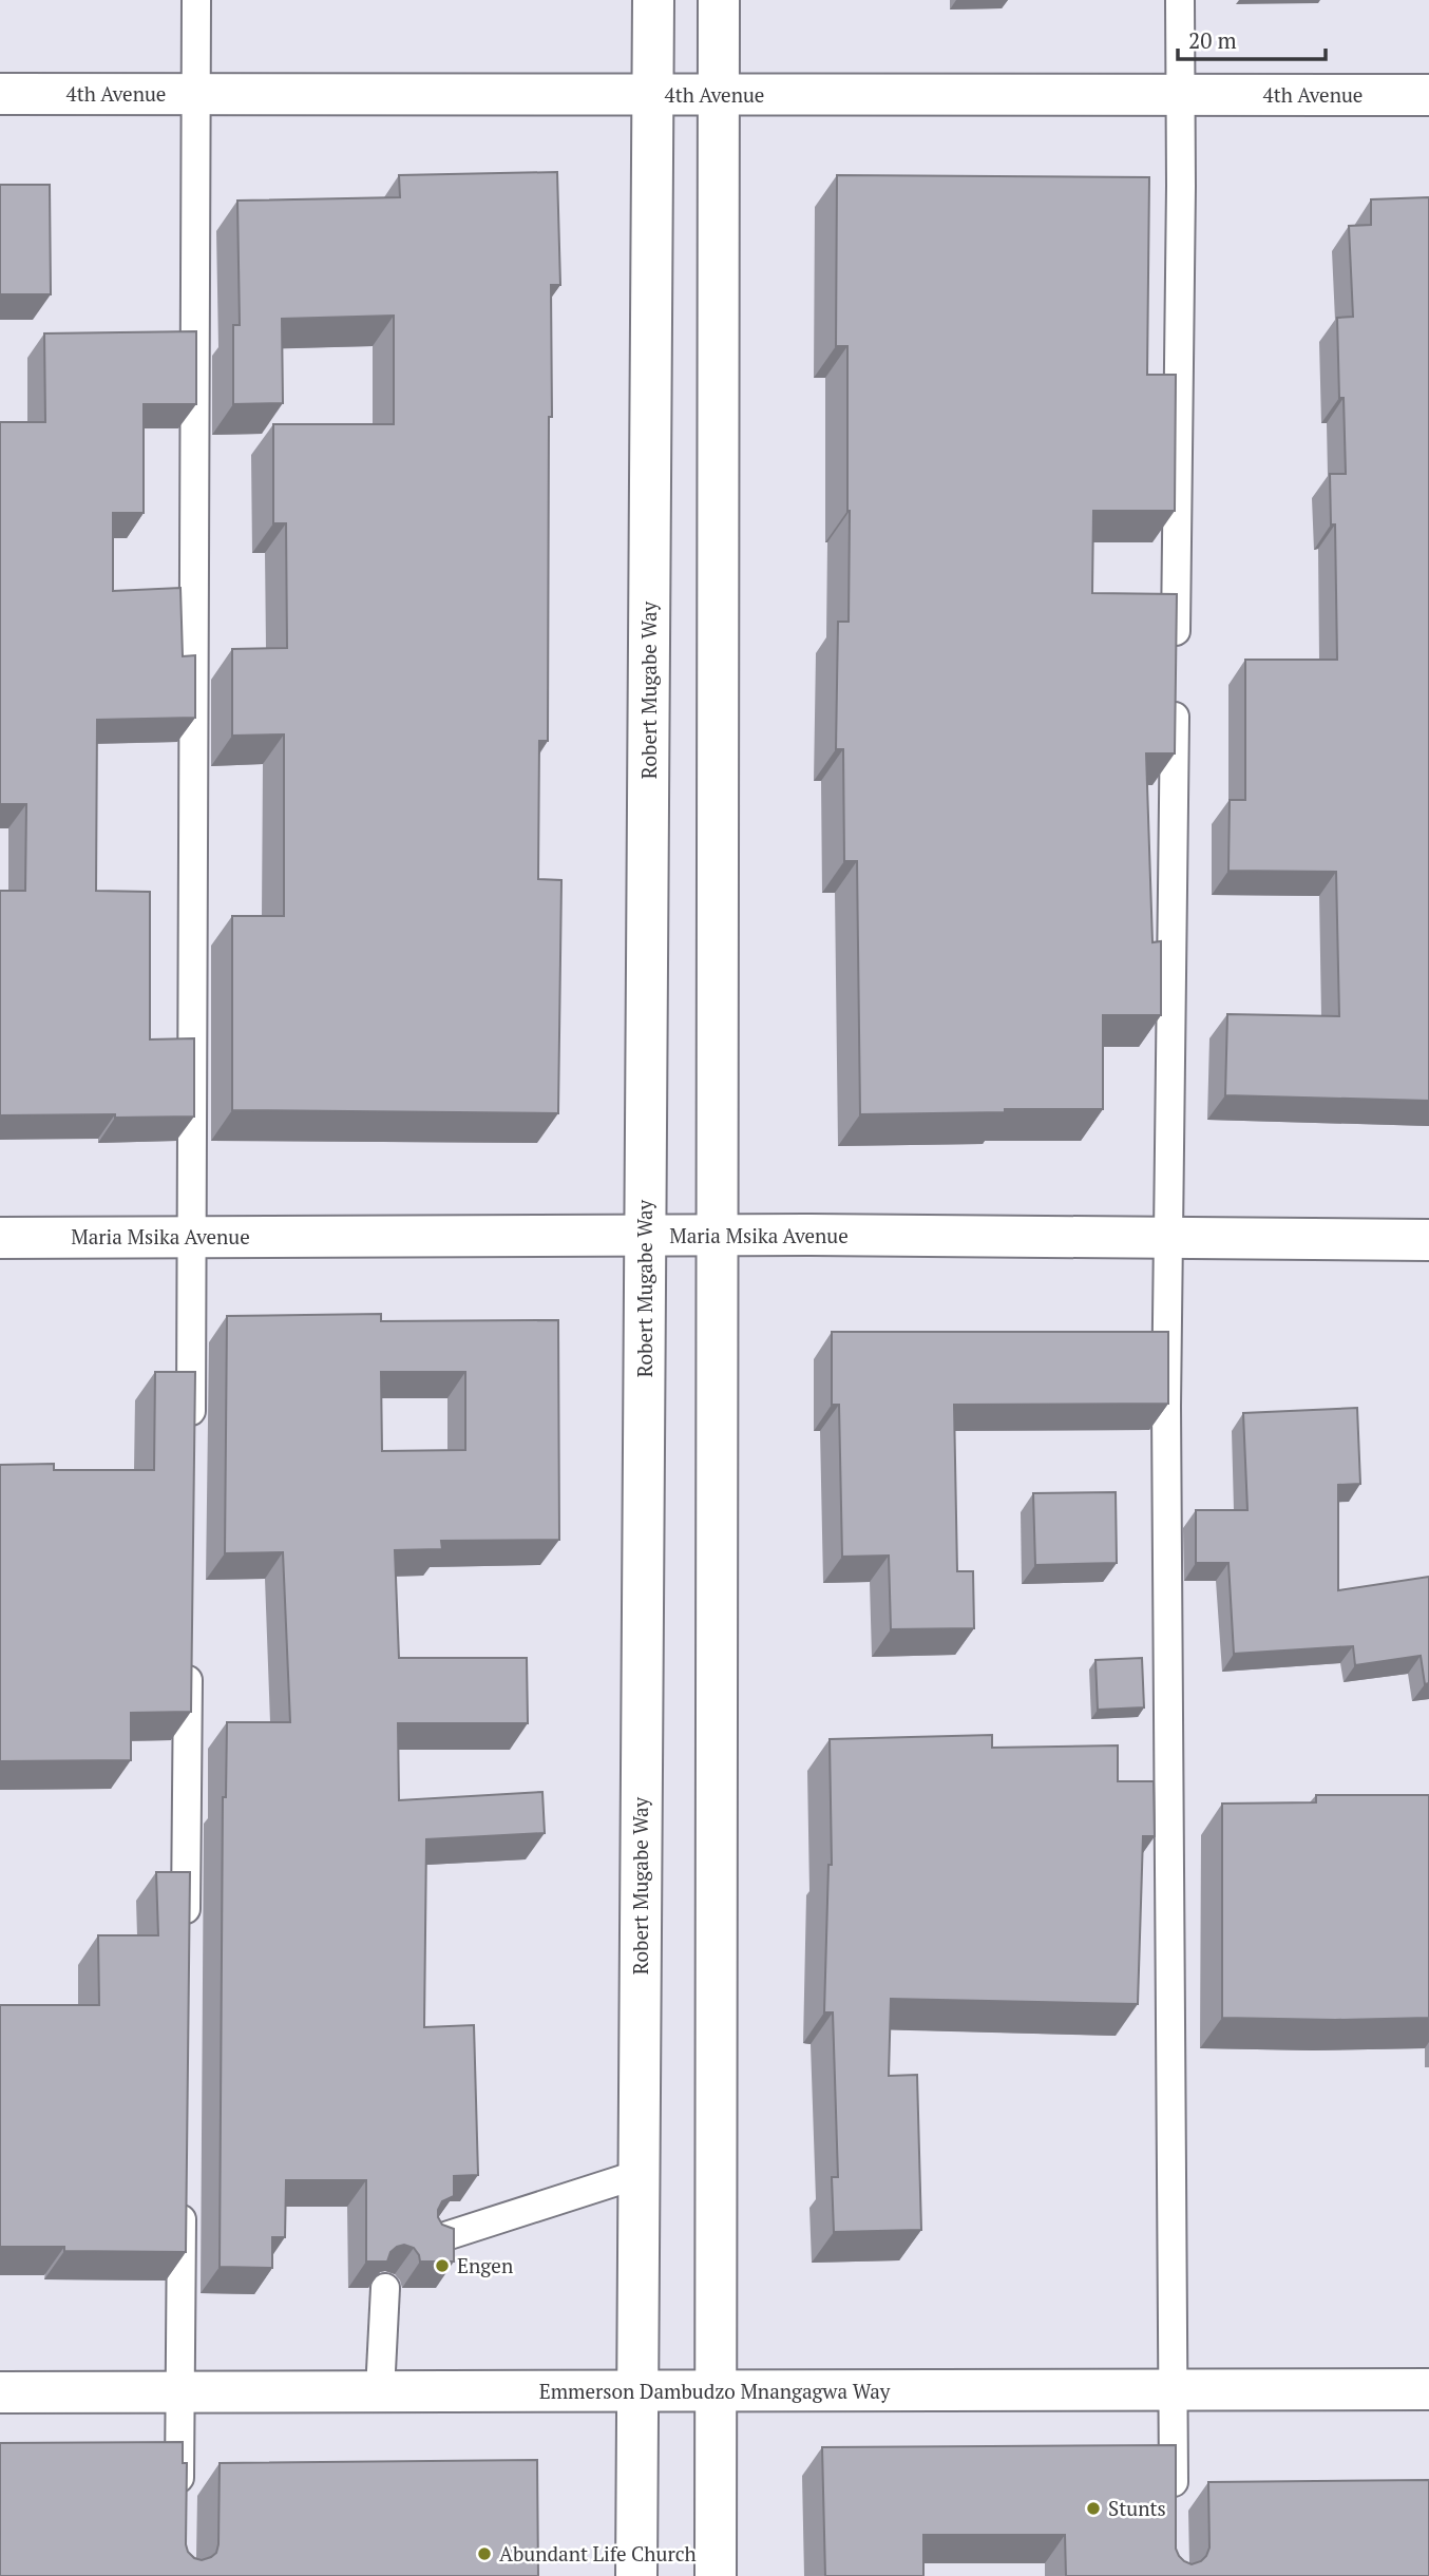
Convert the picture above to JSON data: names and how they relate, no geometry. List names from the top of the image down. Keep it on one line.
{"streets":{"main road":["4th Avenue","Robert Mugabe Way","Maria Msika Avenue","Emmerson Dambudzo Mnangagwa Way"]},"crossings":[["4th Avenue","Robert Mugabe Way"],["Robert Mugabe Way","Maria Msika Avenue"],["Robert Mugabe Way","Emmerson Dambudzo Mnangagwa Way"]],"places":["Engen","Stunts","Abundant Life Church"],"scale_bar":"20 m"}
